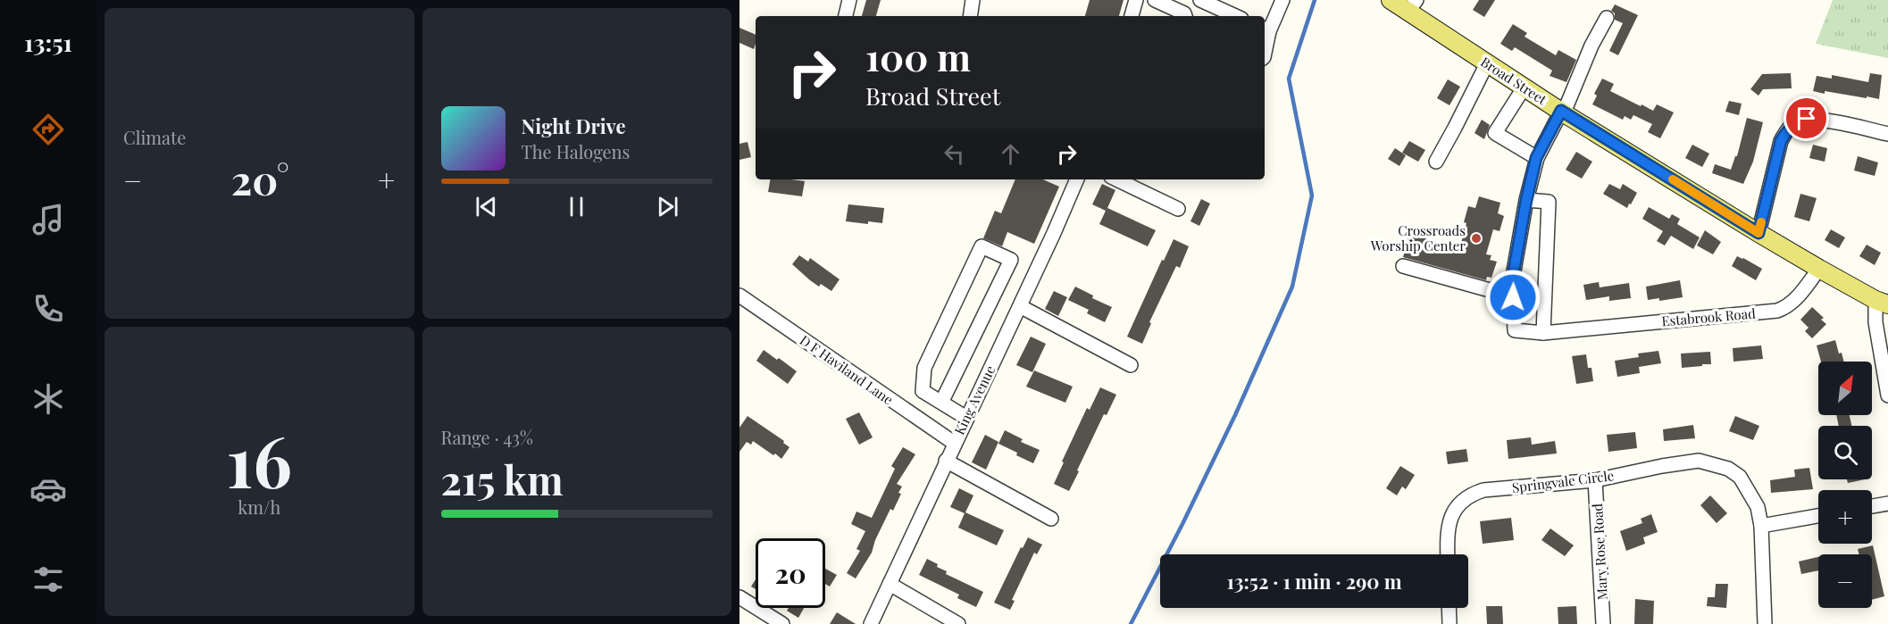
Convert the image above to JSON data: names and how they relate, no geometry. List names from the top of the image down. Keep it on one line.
{"streets":{"main road":["Broad Street"],"street":["Estabrook Road","D F Haviland Lane","King Avenue","Springvale Circle","Mary Rose Road"]},"crossings":[["Broad Street","Estabrook Road"],["D F Haviland Lane","King Avenue"],["Springvale Circle","Mary Rose Road"]],"places":["Crossroads Worship Center"],"north":"top right","page":{"tabs":"13:51","tile":["Climate",["16","km/h"],["Range · 43%","215 km"]],"turn":["100 m","Broad Street"],"song":["Night Drive","The Halogens"],"heat":["−","20°","+"],"map_buttons":["+","−"],"limit":"20","trip":"13:52 · 1 min · 290 m"}}
